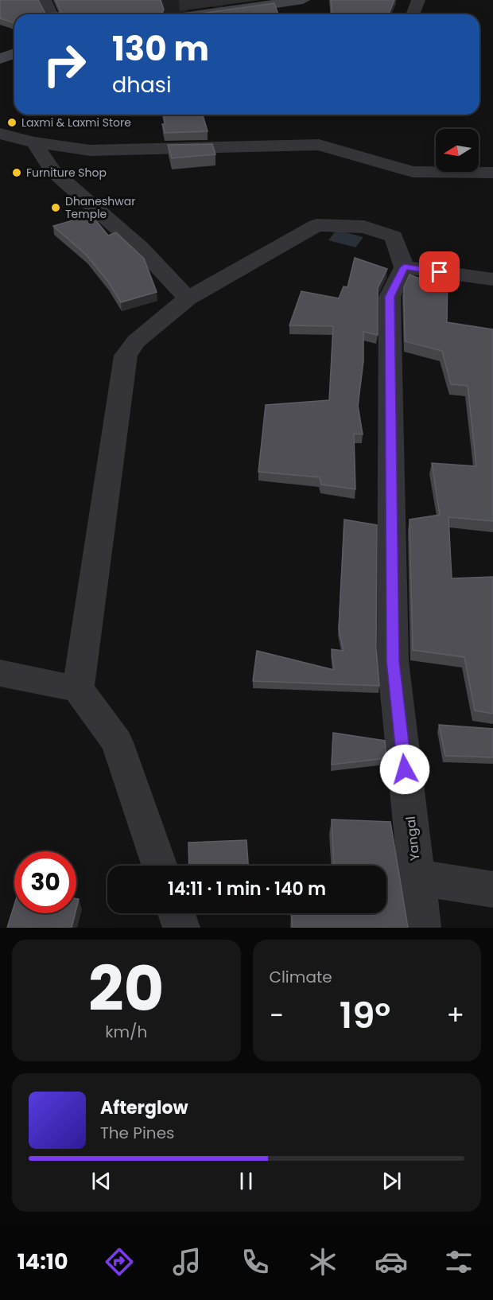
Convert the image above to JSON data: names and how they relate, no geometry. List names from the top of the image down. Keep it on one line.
{"streets":{"street":["Yangal"]},"places":["Laxmi & Laxmi Store","Furniture Shop","Dhaneshwar Temple"],"north":"left","page":{"turn":["130 m","dhasi"],"limit":"30","trip":"14:11 · 1 min · 140 m","tile":[["20","km/h"],"Climate"],"heat":["−","19°","+"],"song":["Afterglow","The Pines"],"tabs":"14:10"}}
